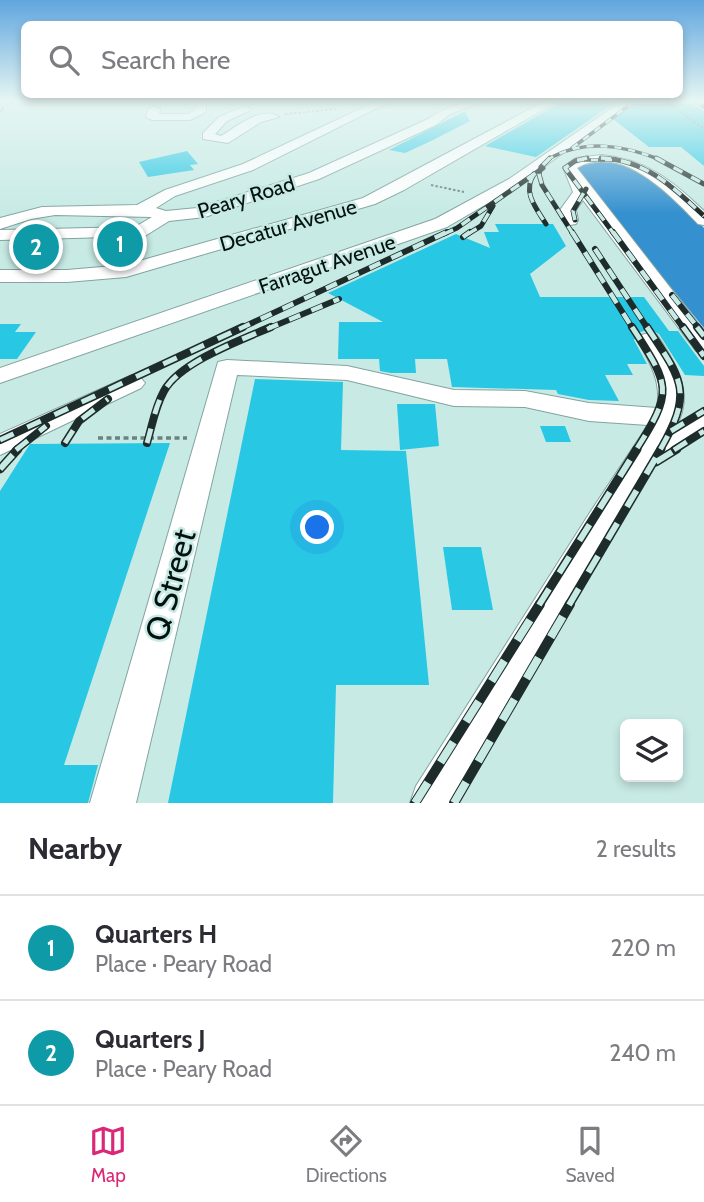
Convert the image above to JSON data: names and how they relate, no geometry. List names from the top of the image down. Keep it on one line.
{"streets":{"street":["Peary Road","Decatur Avenue","Farragut Avenue","Q Street"]},"page":{"search":"Search here","pins":["1","2"],"heading":["Nearby","2 results"],"list":[{"mark":"1","name":"Quarters H","note":"Place · Peary Road","value":"220 m"},{"mark":"2","name":"Quarters J","note":"Place · Peary Road","value":"240 m"}],"nav":["Map","Directions","Saved"]}}
